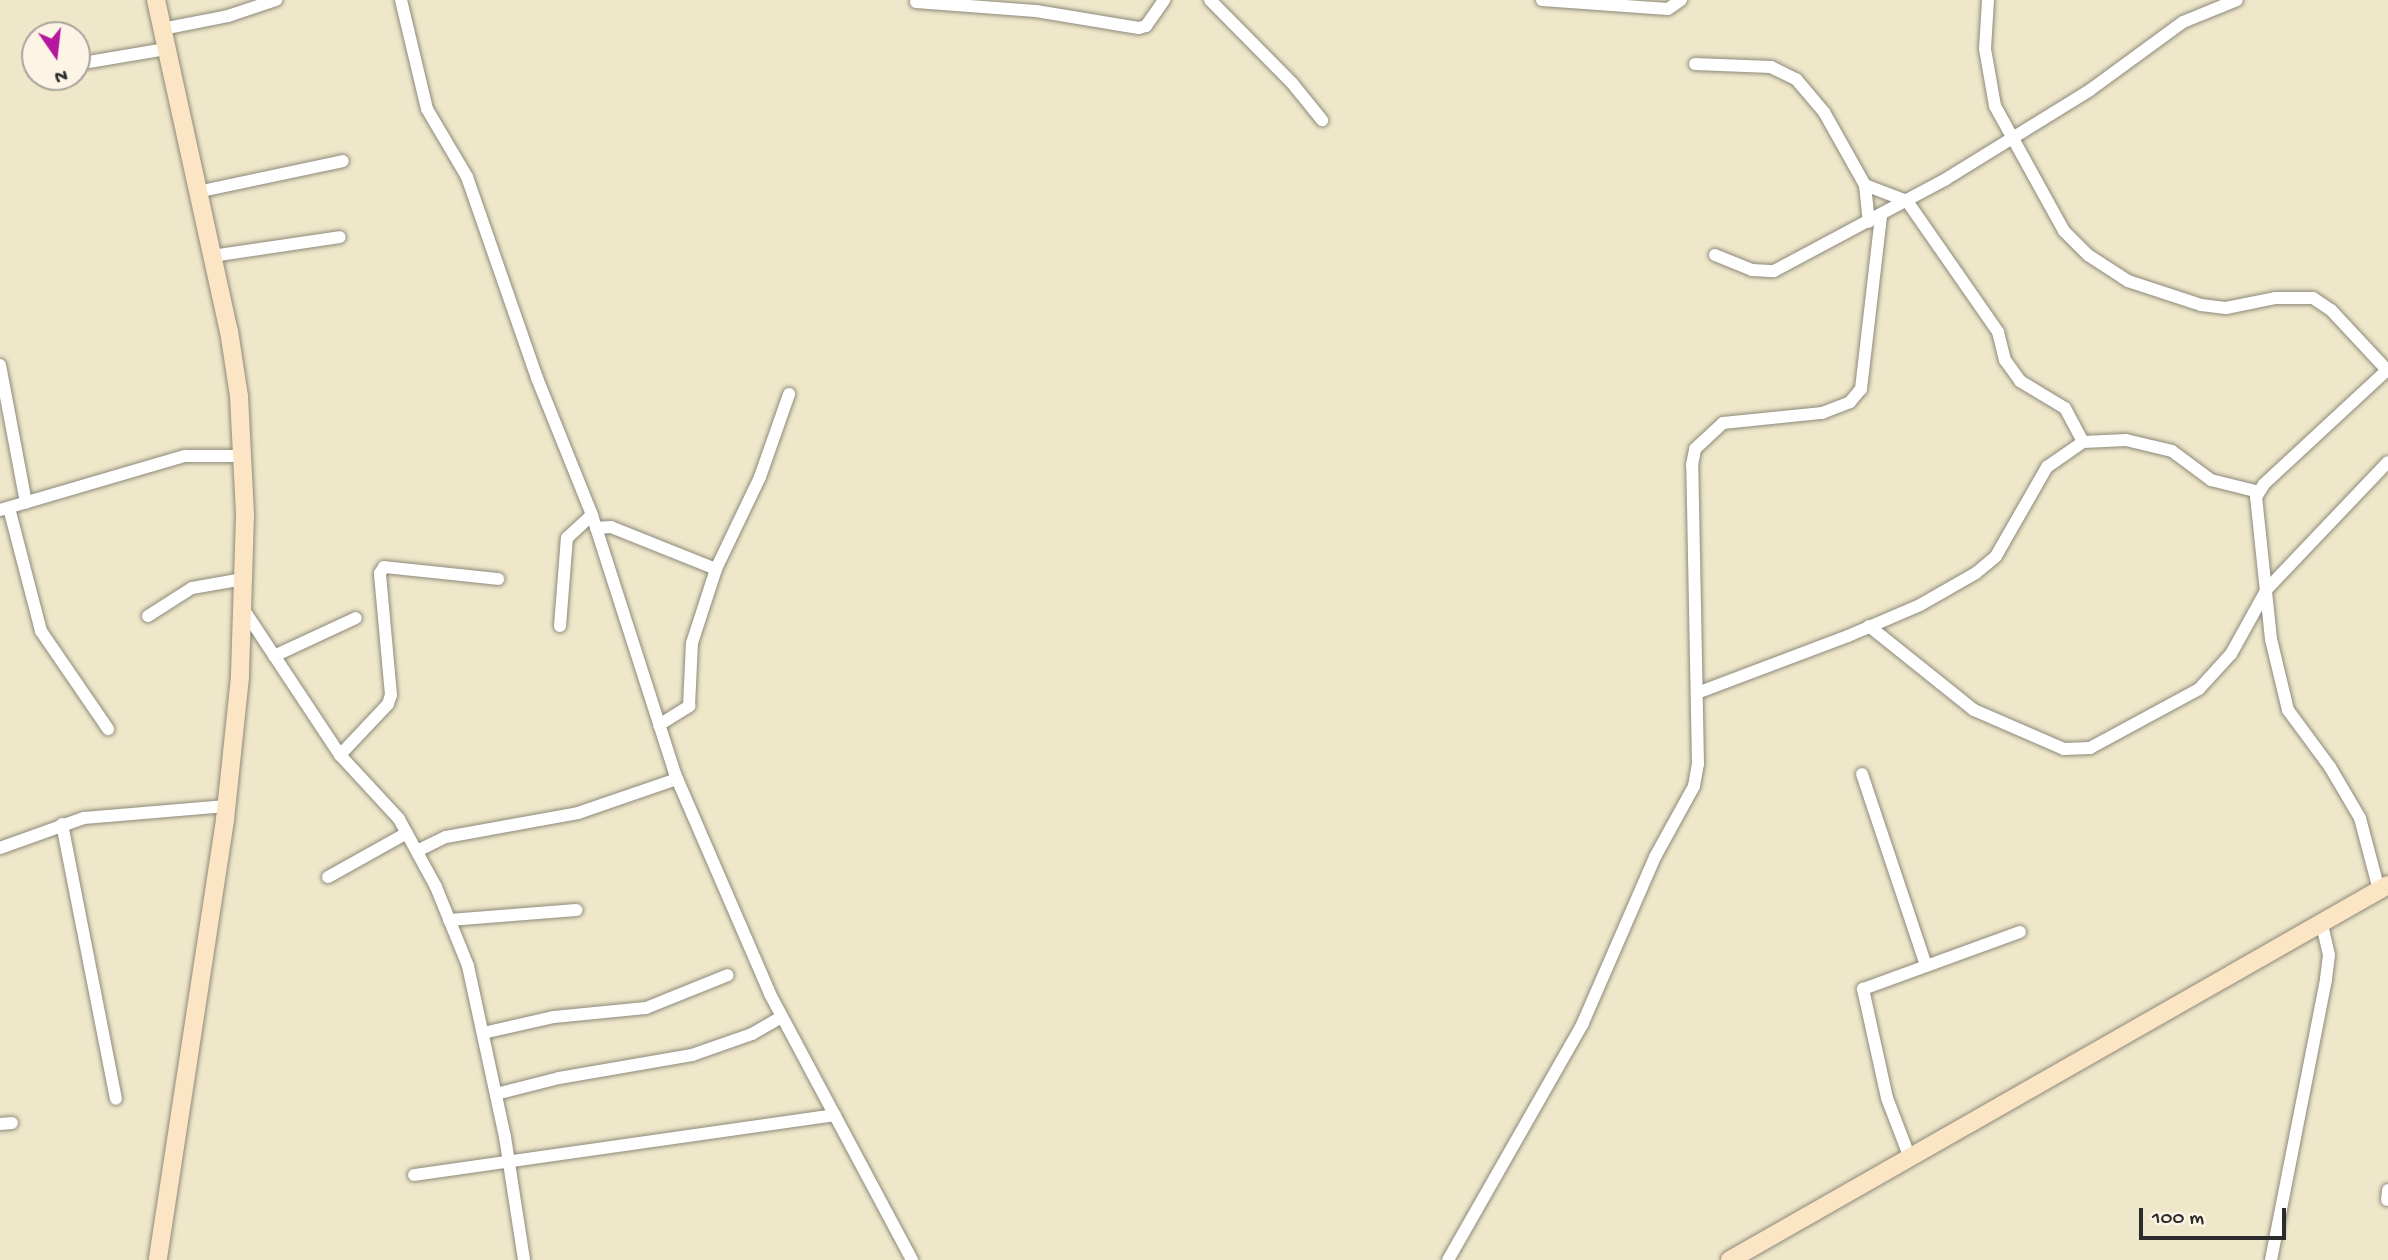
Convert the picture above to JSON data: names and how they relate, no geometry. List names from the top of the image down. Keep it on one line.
{"scale_bar":"100 m","north":"bottom"}
